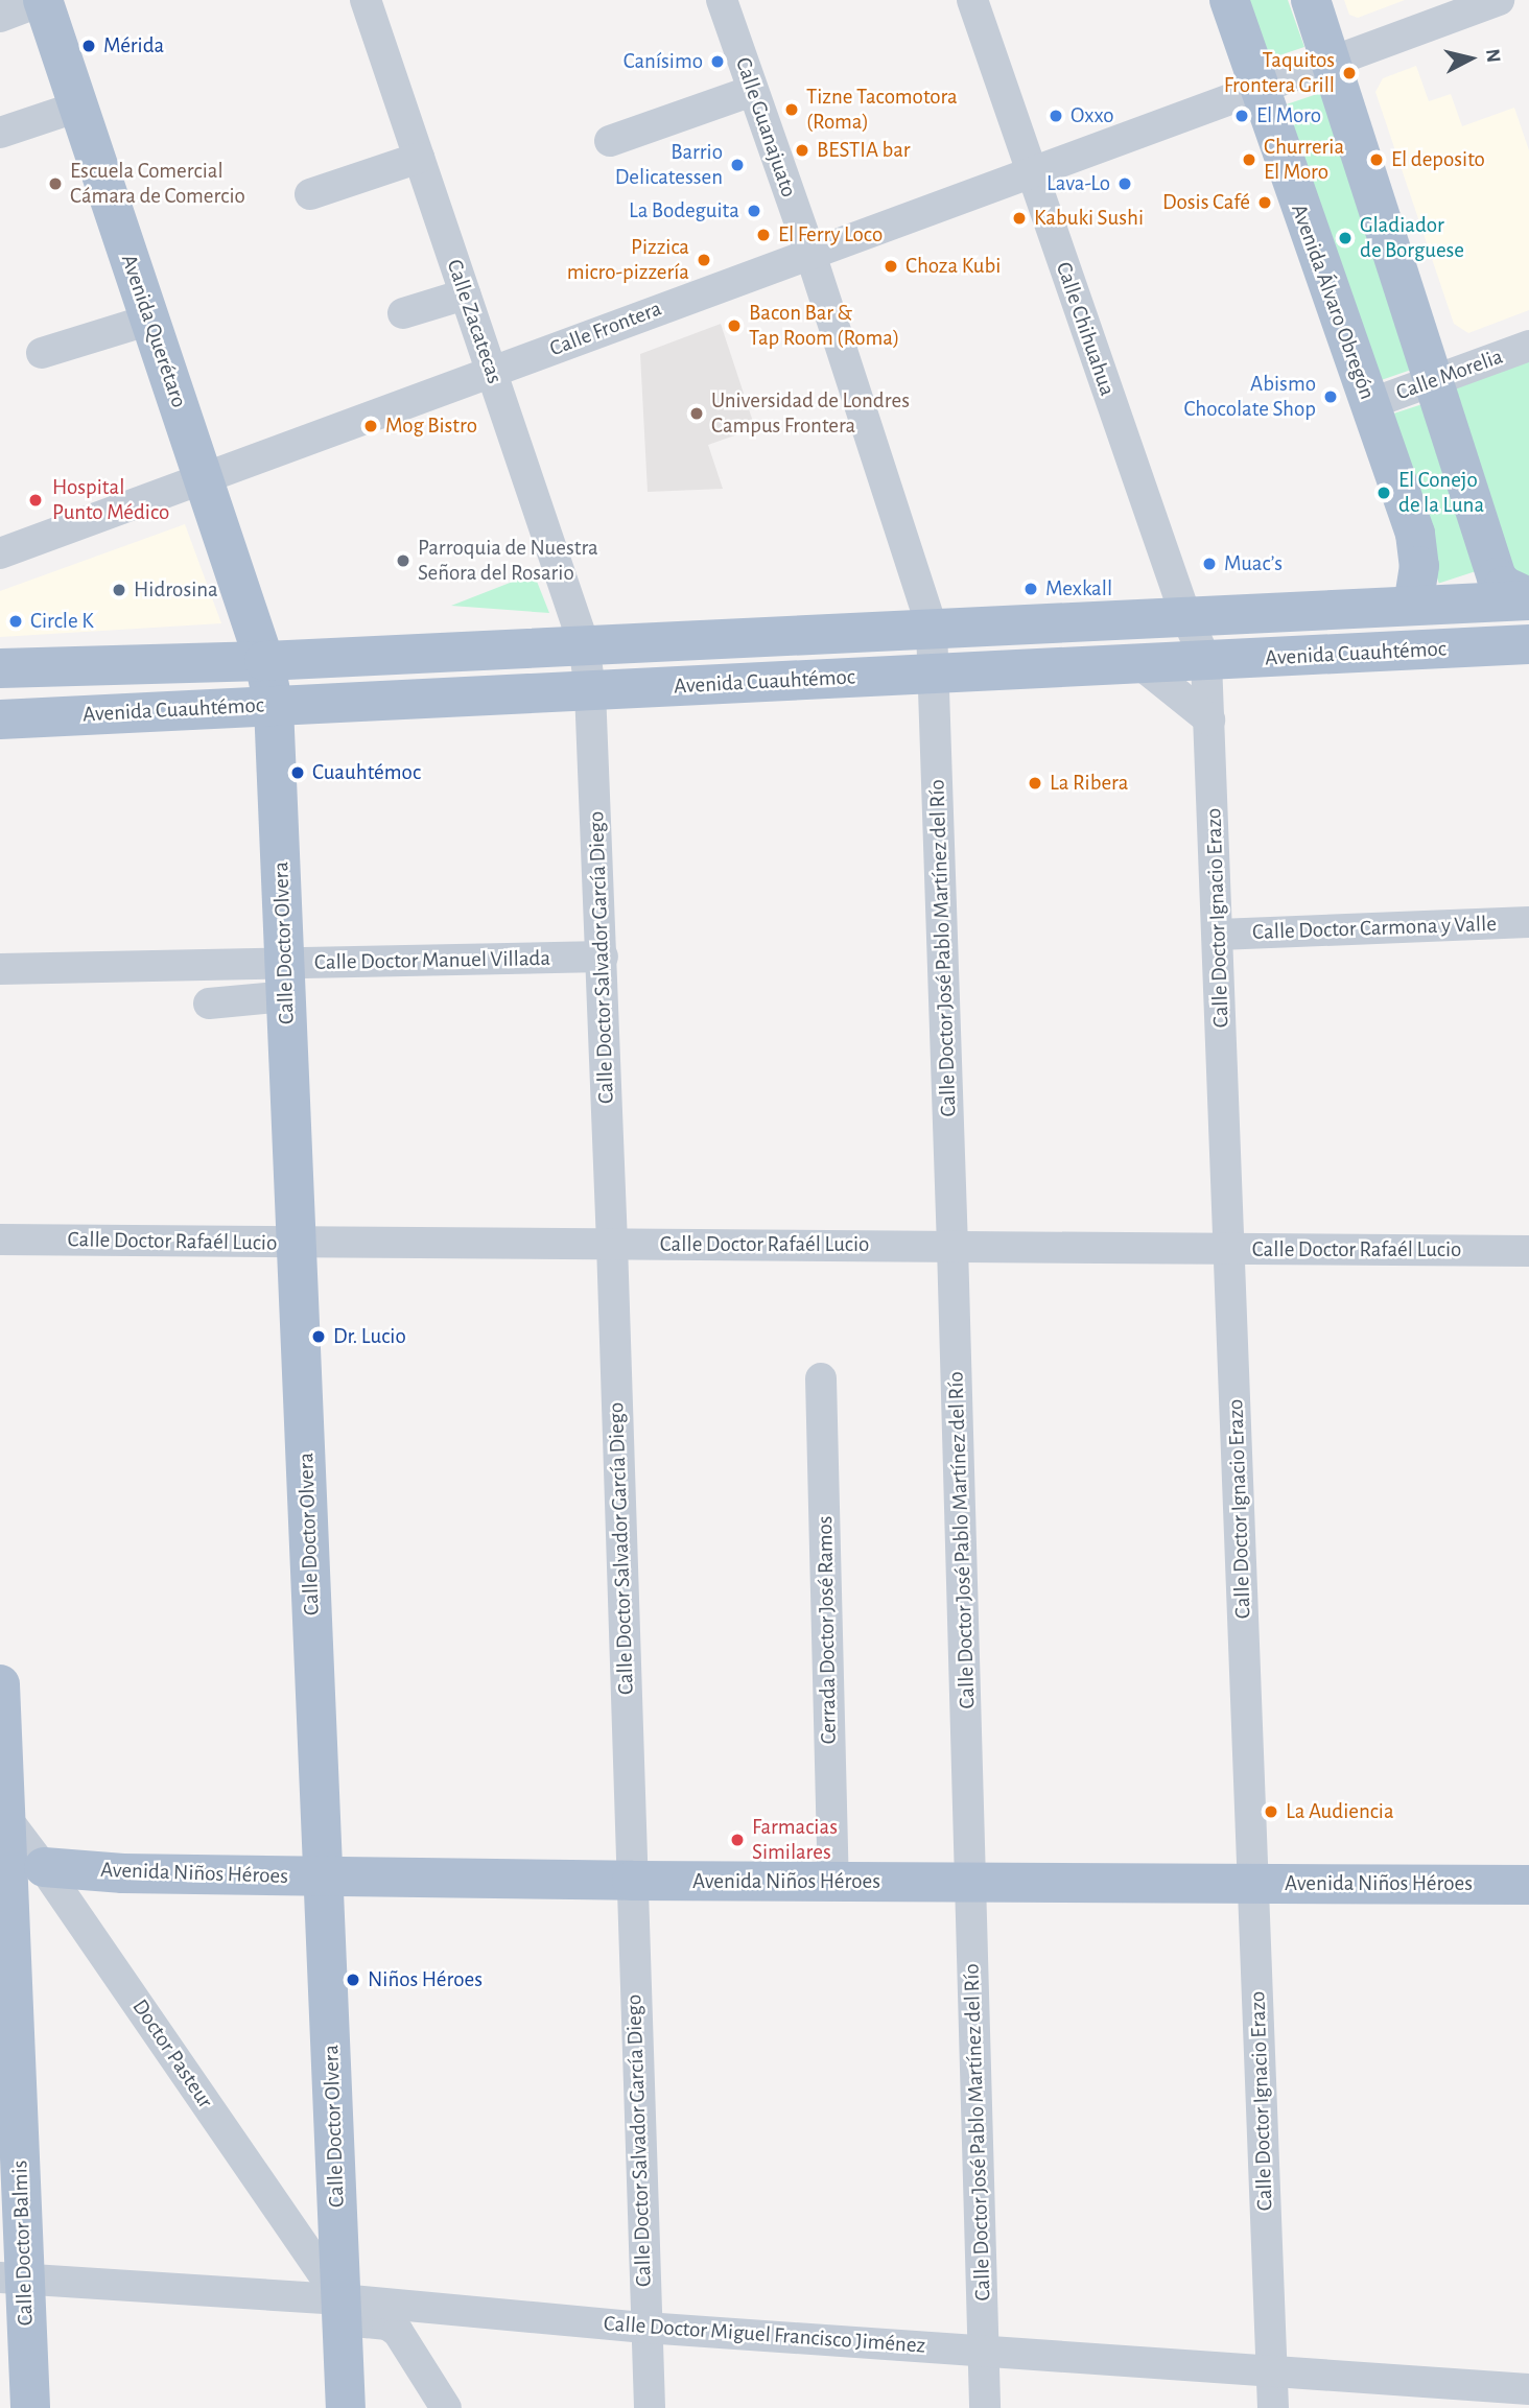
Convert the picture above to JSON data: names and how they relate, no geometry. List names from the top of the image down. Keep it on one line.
{"streets":{"main road":["Avenida Álvaro Obregón","Avenida Querétaro","Avenida Cuauhtémoc","Calle Doctor Olvera","Avenida Niños Héroes","Calle Doctor Balmis"],"street":["Calle Guanajuato","Calle Zacatecas","Calle Frontera","Calle Chihuahua","Calle Morelia","Calle Doctor Ignacio Erazo","Calle Doctor Carmona y Valle","Calle Doctor José Pablo Martínez del Río","Calle Doctor Salvador García Diego","Calle Doctor Manuel Villada","Calle Doctor Rafaél Lucio","Cerrada Doctor José Ramos","Doctor Pasteur","Calle Doctor Miguel Francisco Jiménez"]},"crossings":[["Calle Guanajuato","Calle Frontera"],["Calle Guanajuato","Avenida Cuauhtémoc"],["Calle Guanajuato","Calle Doctor José Pablo Martínez del Río"],["Avenida Álvaro Obregón","Calle Frontera"],["Avenida Álvaro Obregón","Calle Morelia"],["Avenida Álvaro Obregón","Avenida Cuauhtémoc"],["Calle Zacatecas","Calle Frontera"],["Calle Zacatecas","Avenida Cuauhtémoc"],["Calle Zacatecas","Calle Doctor Salvador García Diego"],["Calle Frontera","Calle Chihuahua"],["Calle Frontera","Avenida Querétaro"],["Calle Chihuahua","Avenida Cuauhtémoc"],["Calle Chihuahua","Calle Doctor Ignacio Erazo"],["Avenida Querétaro","Avenida Cuauhtémoc"],["Avenida Querétaro","Calle Doctor Olvera"],["Avenida Cuauhtémoc","Calle Doctor Ignacio Erazo"],["Avenida Cuauhtémoc","Calle Doctor Olvera"],["Avenida Cuauhtémoc","Calle Doctor José Pablo Martínez del Río"],["Avenida Cuauhtémoc","Calle Doctor Salvador García Diego"],["Calle Doctor Ignacio Erazo","Calle Doctor Carmona y Valle"],["Calle Doctor Ignacio Erazo","Calle Doctor Rafaél Lucio"],["Calle Doctor Ignacio Erazo","Avenida Niños Héroes"],["Calle Doctor Ignacio Erazo","Calle Doctor Miguel Francisco Jiménez"],["Calle Doctor Olvera","Calle Doctor Manuel Villada"],["Calle Doctor Olvera","Calle Doctor Rafaél Lucio"],["Calle Doctor Olvera","Avenida Niños Héroes"],["Calle Doctor Olvera","Doctor Pasteur"],["Calle Doctor Olvera","Calle Doctor Miguel Francisco Jiménez"],["Calle Doctor José Pablo Martínez del Río","Calle Doctor Rafaél Lucio"],["Calle Doctor José Pablo Martínez del Río","Avenida Niños Héroes"],["Calle Doctor José Pablo Martínez del Río","Calle Doctor Miguel Francisco Jiménez"],["Calle Doctor Salvador García Diego","Calle Doctor Manuel Villada"],["Calle Doctor Salvador García Diego","Calle Doctor Rafaél Lucio"],["Calle Doctor Salvador García Diego","Avenida Niños Héroes"],["Calle Doctor Salvador García Diego","Calle Doctor Miguel Francisco Jiménez"],["Cerrada Doctor José Ramos","Avenida Niños Héroes"],["Avenida Niños Héroes","Doctor Pasteur"],["Doctor Pasteur","Calle Doctor Balmis"],["Doctor Pasteur","Calle Doctor Miguel Francisco Jiménez"],["Calle Doctor Balmis","Calle Doctor Miguel Francisco Jiménez"]],"places":["Mérida","Canísimo","Taquitos Frontera Grill","Tizne Tacomotora (Roma)","Oxxo","El Moro","BESTIA bar","Churreria El Moro","El deposito","Barrio Delicatessen","Escuela Comercial Cámara de Comercio","Lava-Lo","Dosis Café","La Bodeguita","Kabuki Sushi","El Ferry Loco","Gladiador de Borguese","Pizzica micro-pizzería","Choza Kubi","Bacon Bar & Tap Room (Roma)","Abismo Chocolate Shop","Universidad de Londres Campus Frontera","Mog Bistro","El Conejo de la Luna","Hospital Punto Médico","Parroquia de Nuestra Señora del Rosario","Muac’s","Mexkall","Hidrosina","Circle K","Cuauhtémoc","La Ribera","Dr. Lucio","La Audiencia","Farmacias Similares","Niños Héroes"],"north":"right"}
